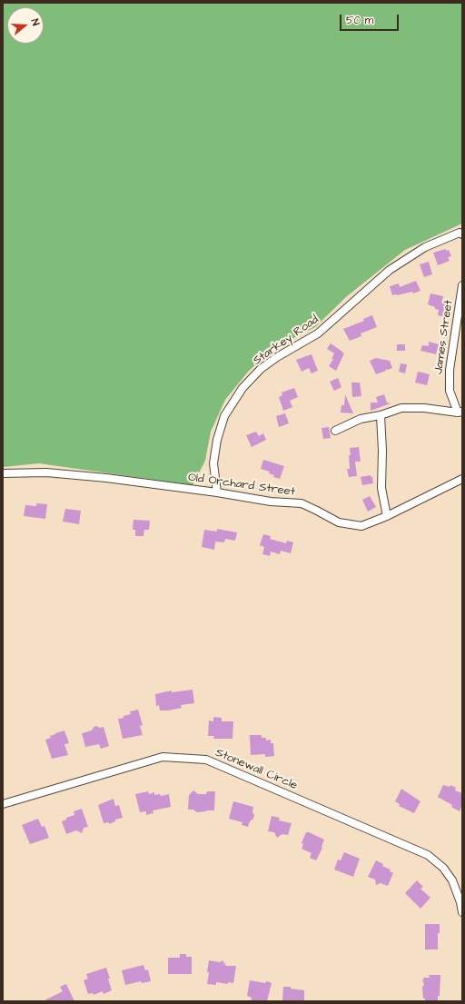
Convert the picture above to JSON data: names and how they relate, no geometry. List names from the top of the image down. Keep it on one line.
{"streets":{"street":["James Street","Starkey Road","Old Orchard Street","Stonewall Circle"]},"crossings":[["Starkey Road","Old Orchard Street"]],"scale_bar":"50 m","north":"right"}
